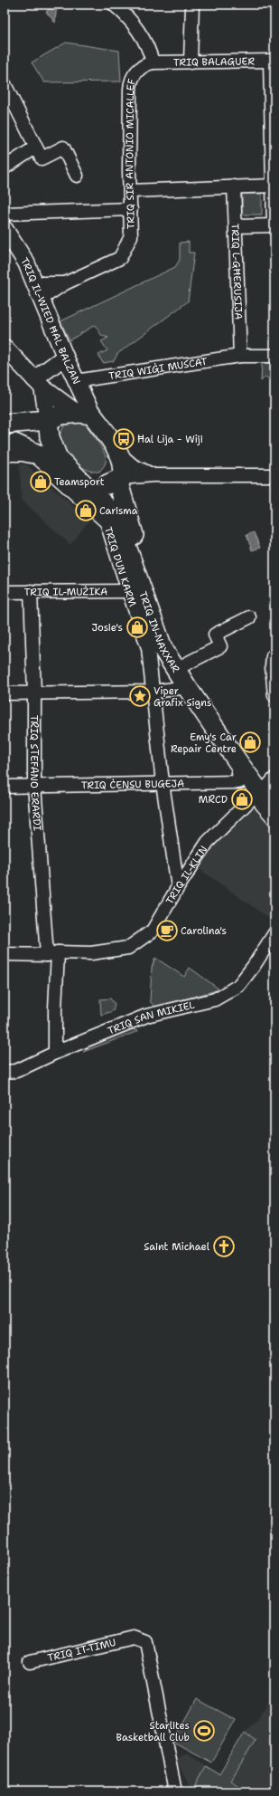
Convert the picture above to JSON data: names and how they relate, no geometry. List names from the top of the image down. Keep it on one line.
{"streets":{"highway":["TRIQ IN-NAXXAR"],"main road":["TRIQ IL-WIED ĦAL BALZAN"],"street":["TRIQ BALAGUER","TRIQ SIR ANTONIO MICALLEF","TRIQ L-GĦERUSIJA","TRIQ WIĠI MUSCAT","TRIQ DUN KARM","TRIQ IL-MUŻIKA","TRIQ STEFANO ERARDI","TRIQ ĊENSU BUGEJA","TRIQ IL-KLIN","TRIQ SAN MIKIEL","TRIQ IT-TIMU"]},"crossings":[["TRIQ BALAGUER","TRIQ SIR ANTONIO MICALLEF"],["TRIQ SIR ANTONIO MICALLEF","TRIQ IL-WIED ĦAL BALZAN"],["TRIQ L-GĦERUSIJA","TRIQ WIĠI MUSCAT"],["TRIQ IL-WIED ĦAL BALZAN","TRIQ WIĠI MUSCAT"],["TRIQ IL-WIED ĦAL BALZAN","TRIQ IN-NAXXAR"],["TRIQ DUN KARM","TRIQ IL-MUŻIKA"],["TRIQ DUN KARM","TRIQ ĊENSU BUGEJA"],["TRIQ DUN KARM","TRIQ IL-KLIN"],["TRIQ IL-MUŻIKA","TRIQ STEFANO ERARDI"],["TRIQ IN-NAXXAR","TRIQ ĊENSU BUGEJA"],["TRIQ IN-NAXXAR","TRIQ IL-KLIN"],["TRIQ STEFANO ERARDI","TRIQ ĊENSU BUGEJA"],["TRIQ STEFANO ERARDI","TRIQ IL-KLIN"],["TRIQ STEFANO ERARDI","TRIQ SAN MIKIEL"]],"places":{"bus stop":["Ħal Lija - Wiji"],"shop":["Teamsport","Carisma","Josie's","Emy's Car Repair Centre","MRCD"],"place":["Viper Grafix Signs"],"cafe":["Carolina's"],"church":["Saint Michael"],"sports":["Starlites Basketball Club"]}}
